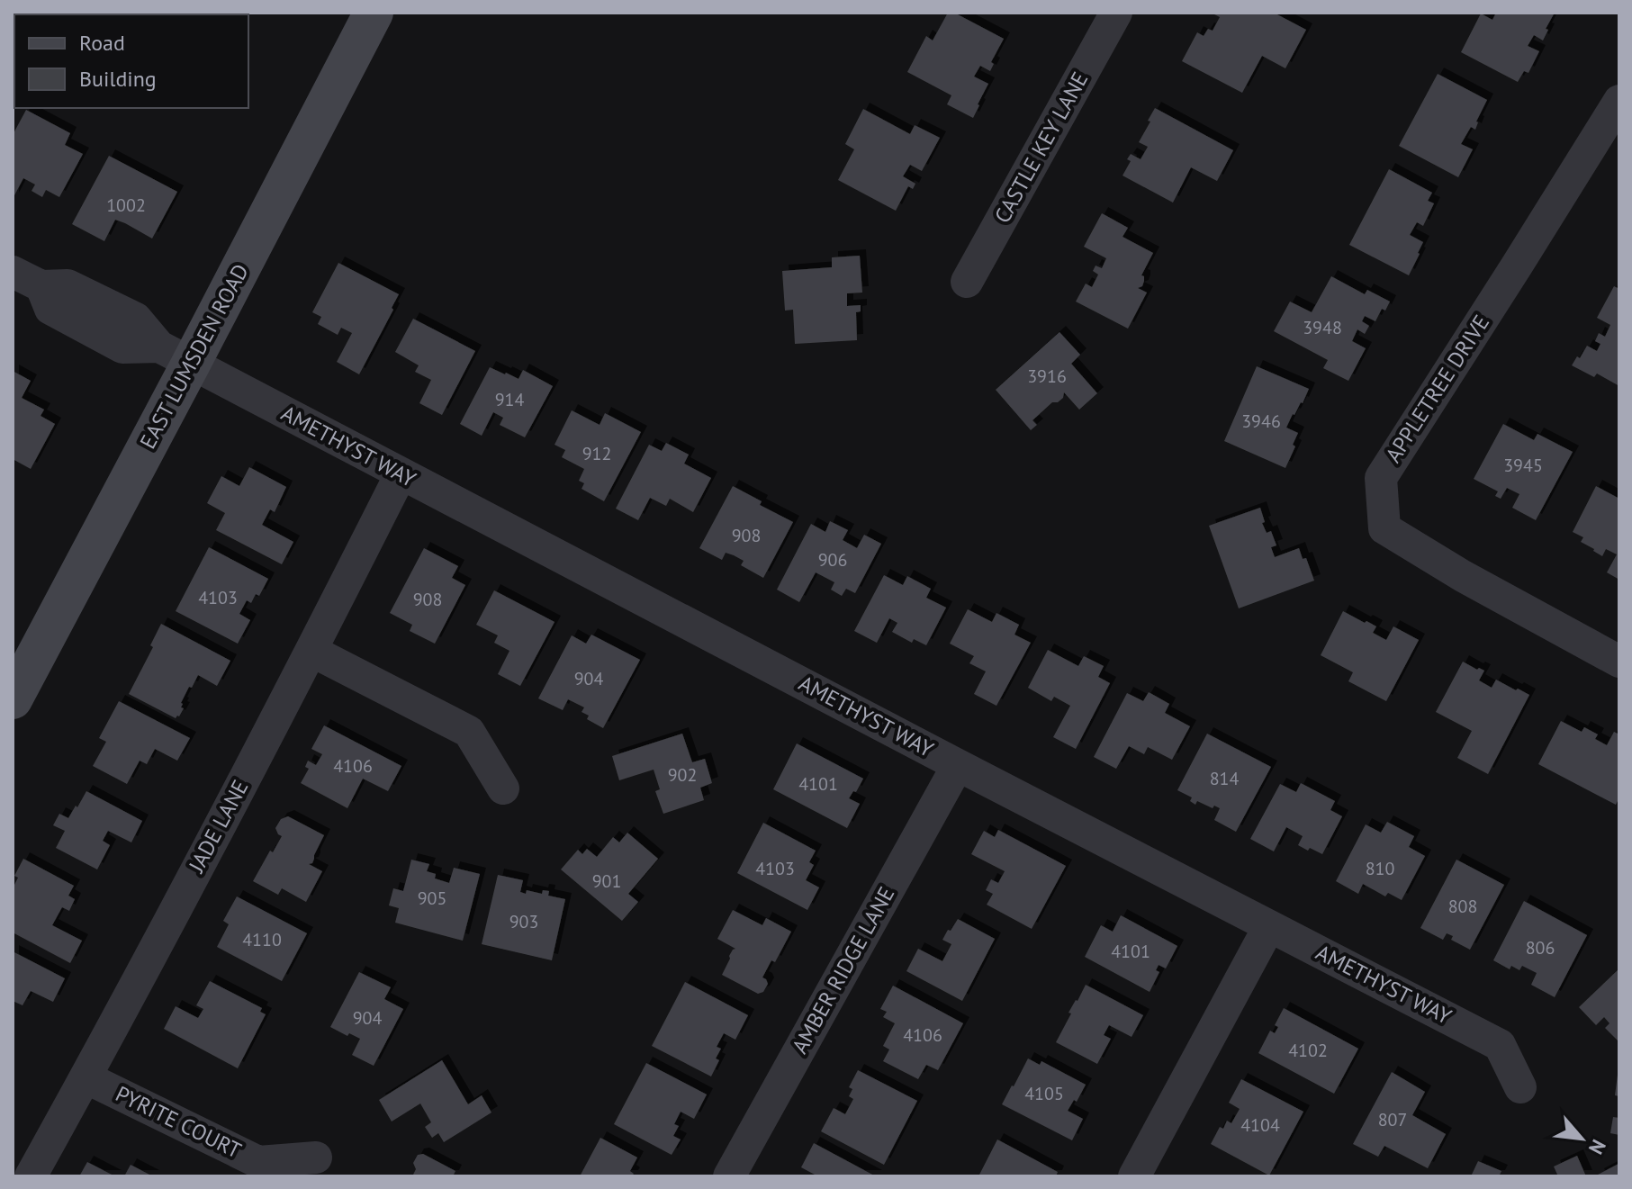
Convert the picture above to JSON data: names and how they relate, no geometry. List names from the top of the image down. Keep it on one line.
{"streets":{"street":["CASTLE KEY LANE","EAST LUMSDEN ROAD","APPLETREE DRIVE","AMETHYST WAY","JADE LANE","AMBER RIDGE LANE","PYRITE COURT"]},"crossings":[["EAST LUMSDEN ROAD","AMETHYST WAY"],["AMETHYST WAY","JADE LANE"],["AMETHYST WAY","AMBER RIDGE LANE"],["JADE LANE","PYRITE COURT"]],"house_numbers":["1002","3948","3916","914","3946","912","3945","908","906","4103","908","904","4106","902","814","4101","4103","810","901","905","808","903","4110","806","4101","904","4106","4102","4105","807","4104"],"legend":["Road","Building"],"north":"bottom right"}
